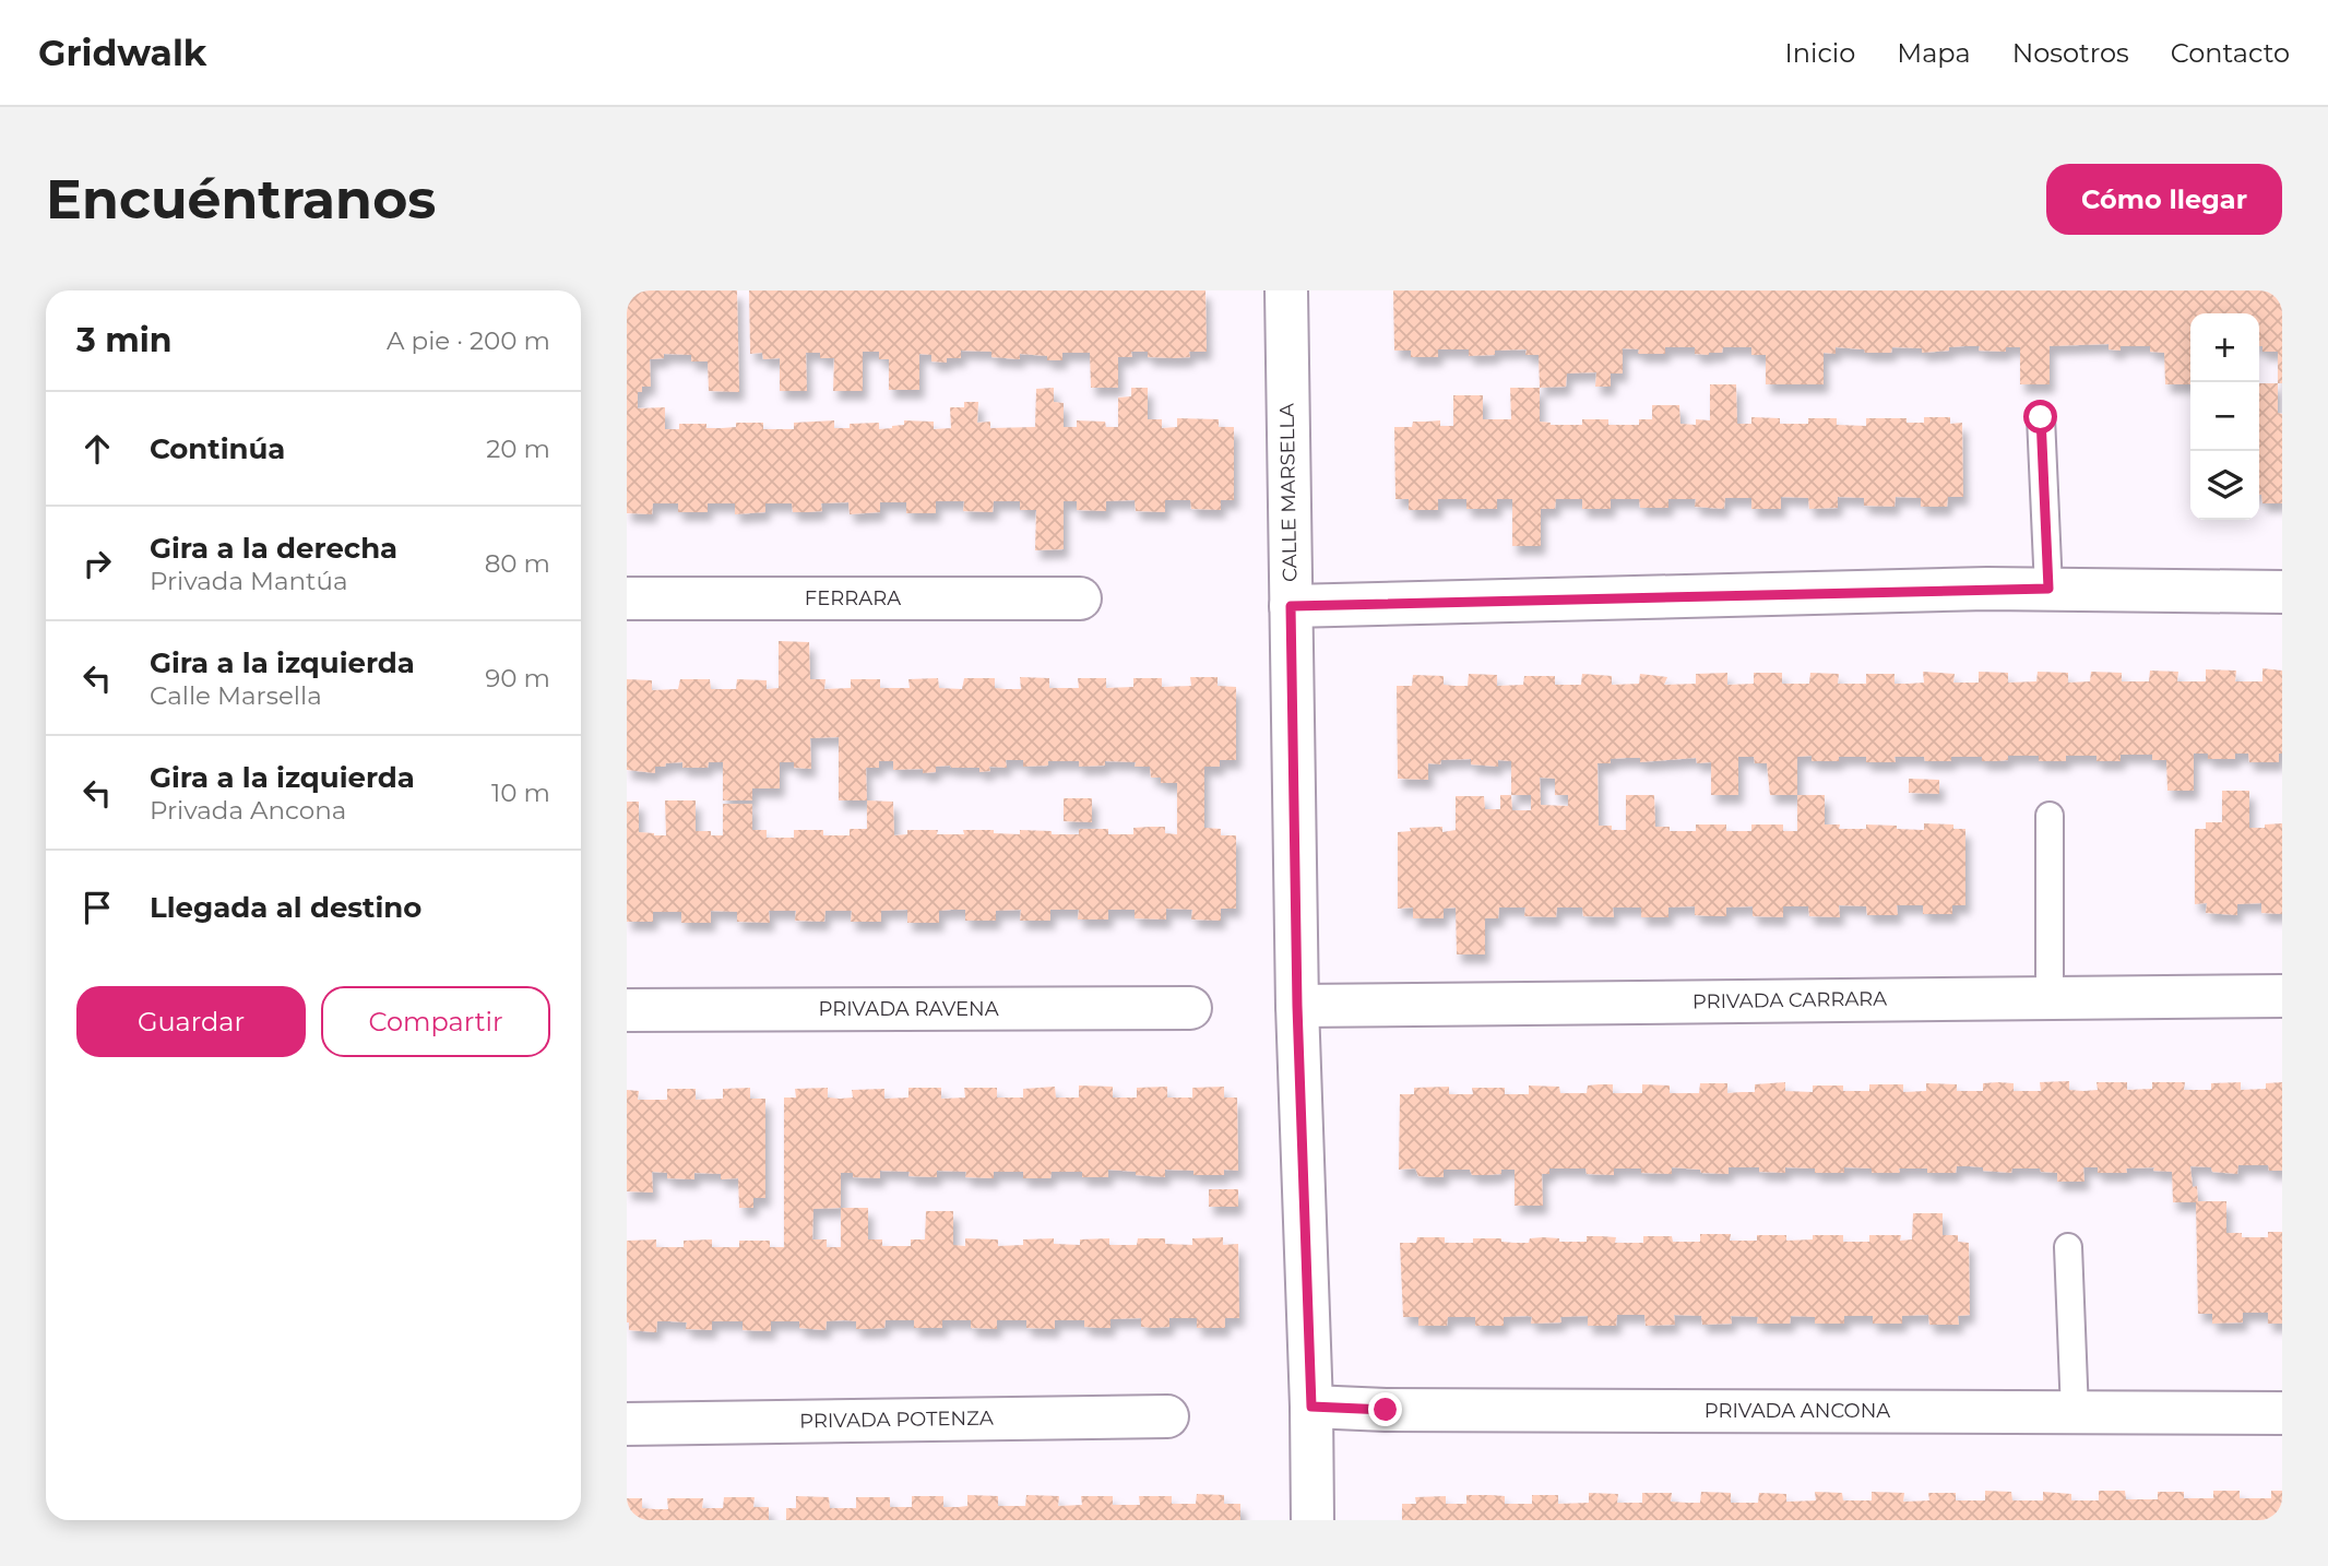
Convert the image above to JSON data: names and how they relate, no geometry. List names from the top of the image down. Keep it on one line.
{"streets":{"street":["CALLE MARSELLA","FERRARA","PRIVADA CARRARA","PRIVADA RAVENA","PRIVADA ANCONA","PRIVADA POTENZA"]},"crossings":[["CALLE MARSELLA","PRIVADA CARRARA"],["CALLE MARSELLA","PRIVADA ANCONA"]],"page":{"header":"Gridwalk","nav":["Inicio","Mapa","Nosotros","Contacto"],"buttons":["Cómo llegar",["Guardar","Compartir"]],"title":"Encuéntranos","heading":["3 min","A pie · 200 m"],"map_buttons":["+","−"],"list":[["Continúa","20 m"],["Gira a la derecha","Privada Mantúa","80 m"],["Gira a la izquierda","Calle Marsella","90 m"],["Gira a la izquierda","Privada Ancona","10 m"],"Llegada al destino"]}}
